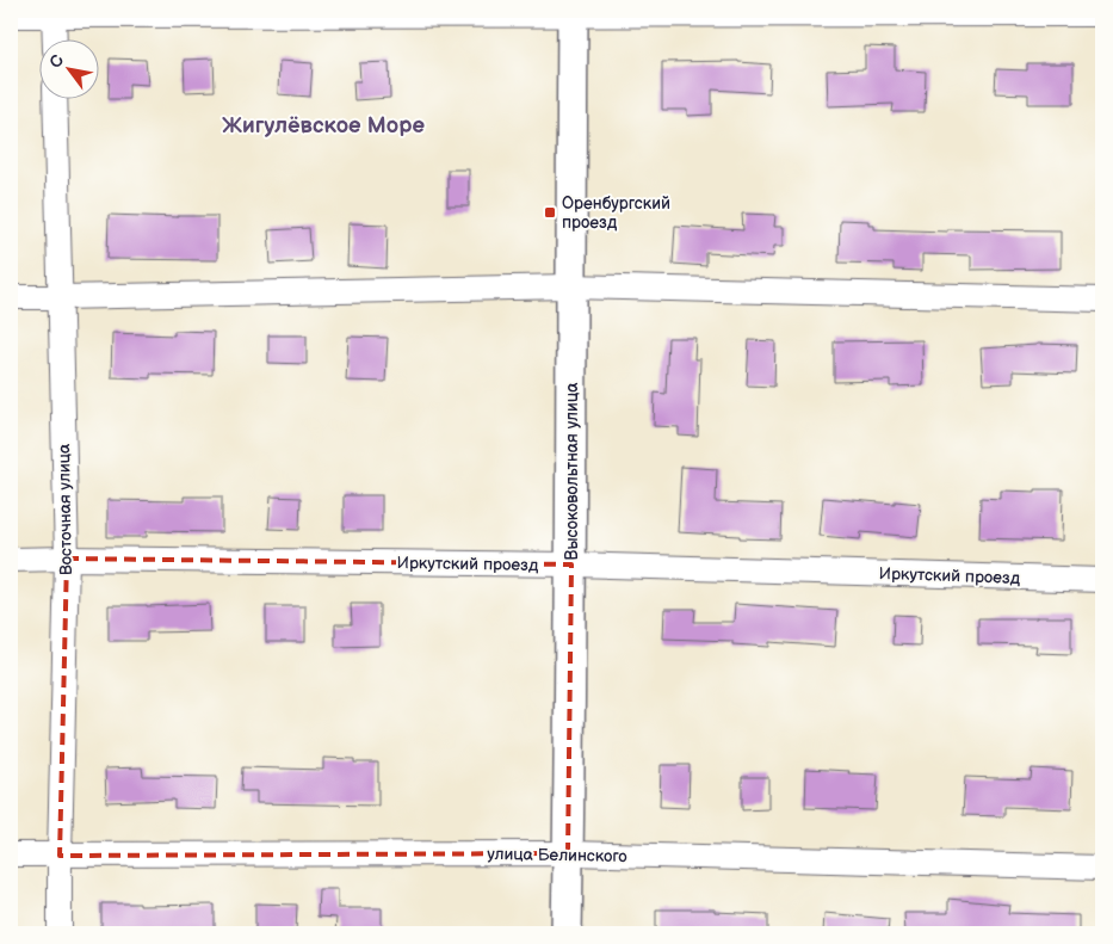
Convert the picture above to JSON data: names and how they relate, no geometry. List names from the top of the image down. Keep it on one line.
{"streets":{"street":["Высоковольтная улица","Восточная улица","Иркутский проезд","улица Белинского"]},"crossings":[["Высоковольтная улица","Иркутский проезд"],["Высоковольтная улица","улица Белинского"],["Восточная улица","Иркутский проезд"],["Восточная улица","улица Белинского"]],"districts":["Жигулёвское Море"],"places":{"transit":["Оренбургский проезд"]},"north":"top left"}
